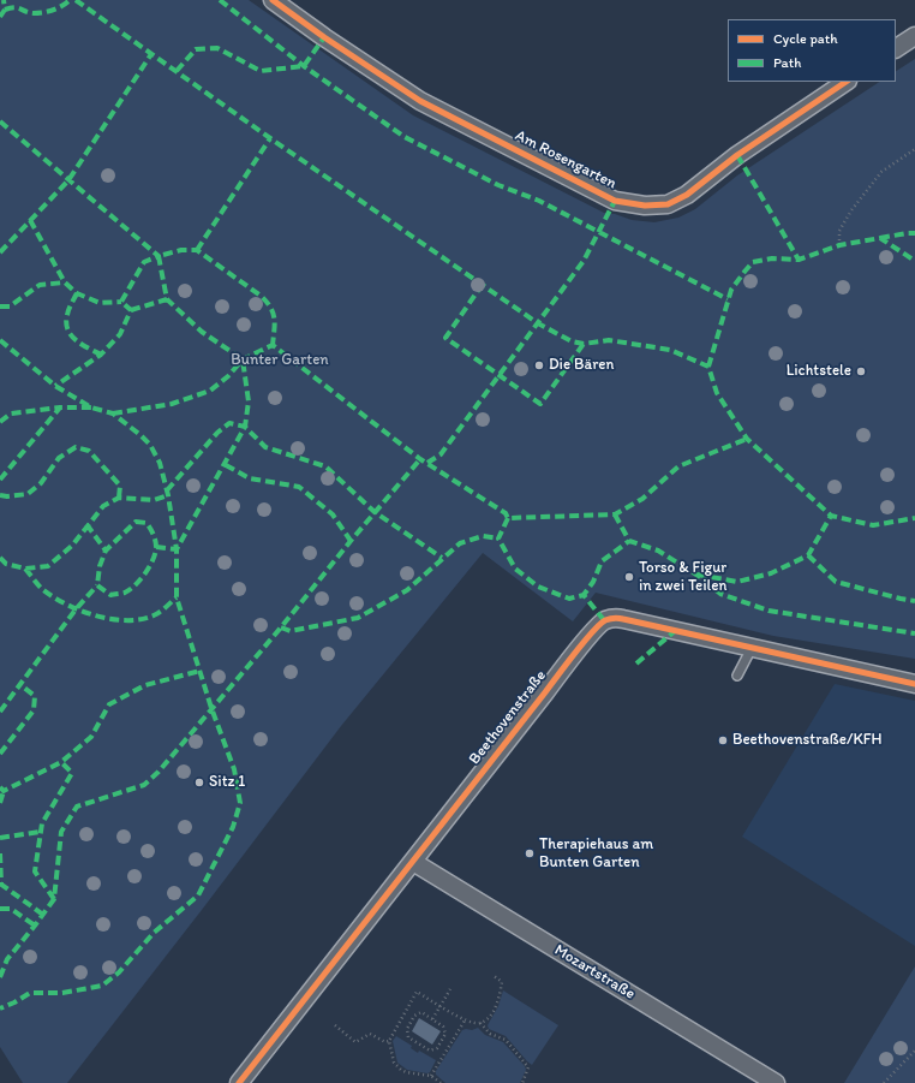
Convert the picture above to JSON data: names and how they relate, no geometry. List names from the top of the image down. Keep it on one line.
{"streets":{"street":["Am Rosengarten","Beethovenstraße","Mozartstraße"]},"crossings":[["Beethovenstraße","Mozartstraße"]],"parks":["Bunter Garten"],"places":["Die Bären","Lichtstele","Torso & Figur in zwei Teilen","Beethovenstraße/KFH","Sitz 1","Therapiehaus am Bunten Garten"],"legend":["Cycle path","Path"]}
